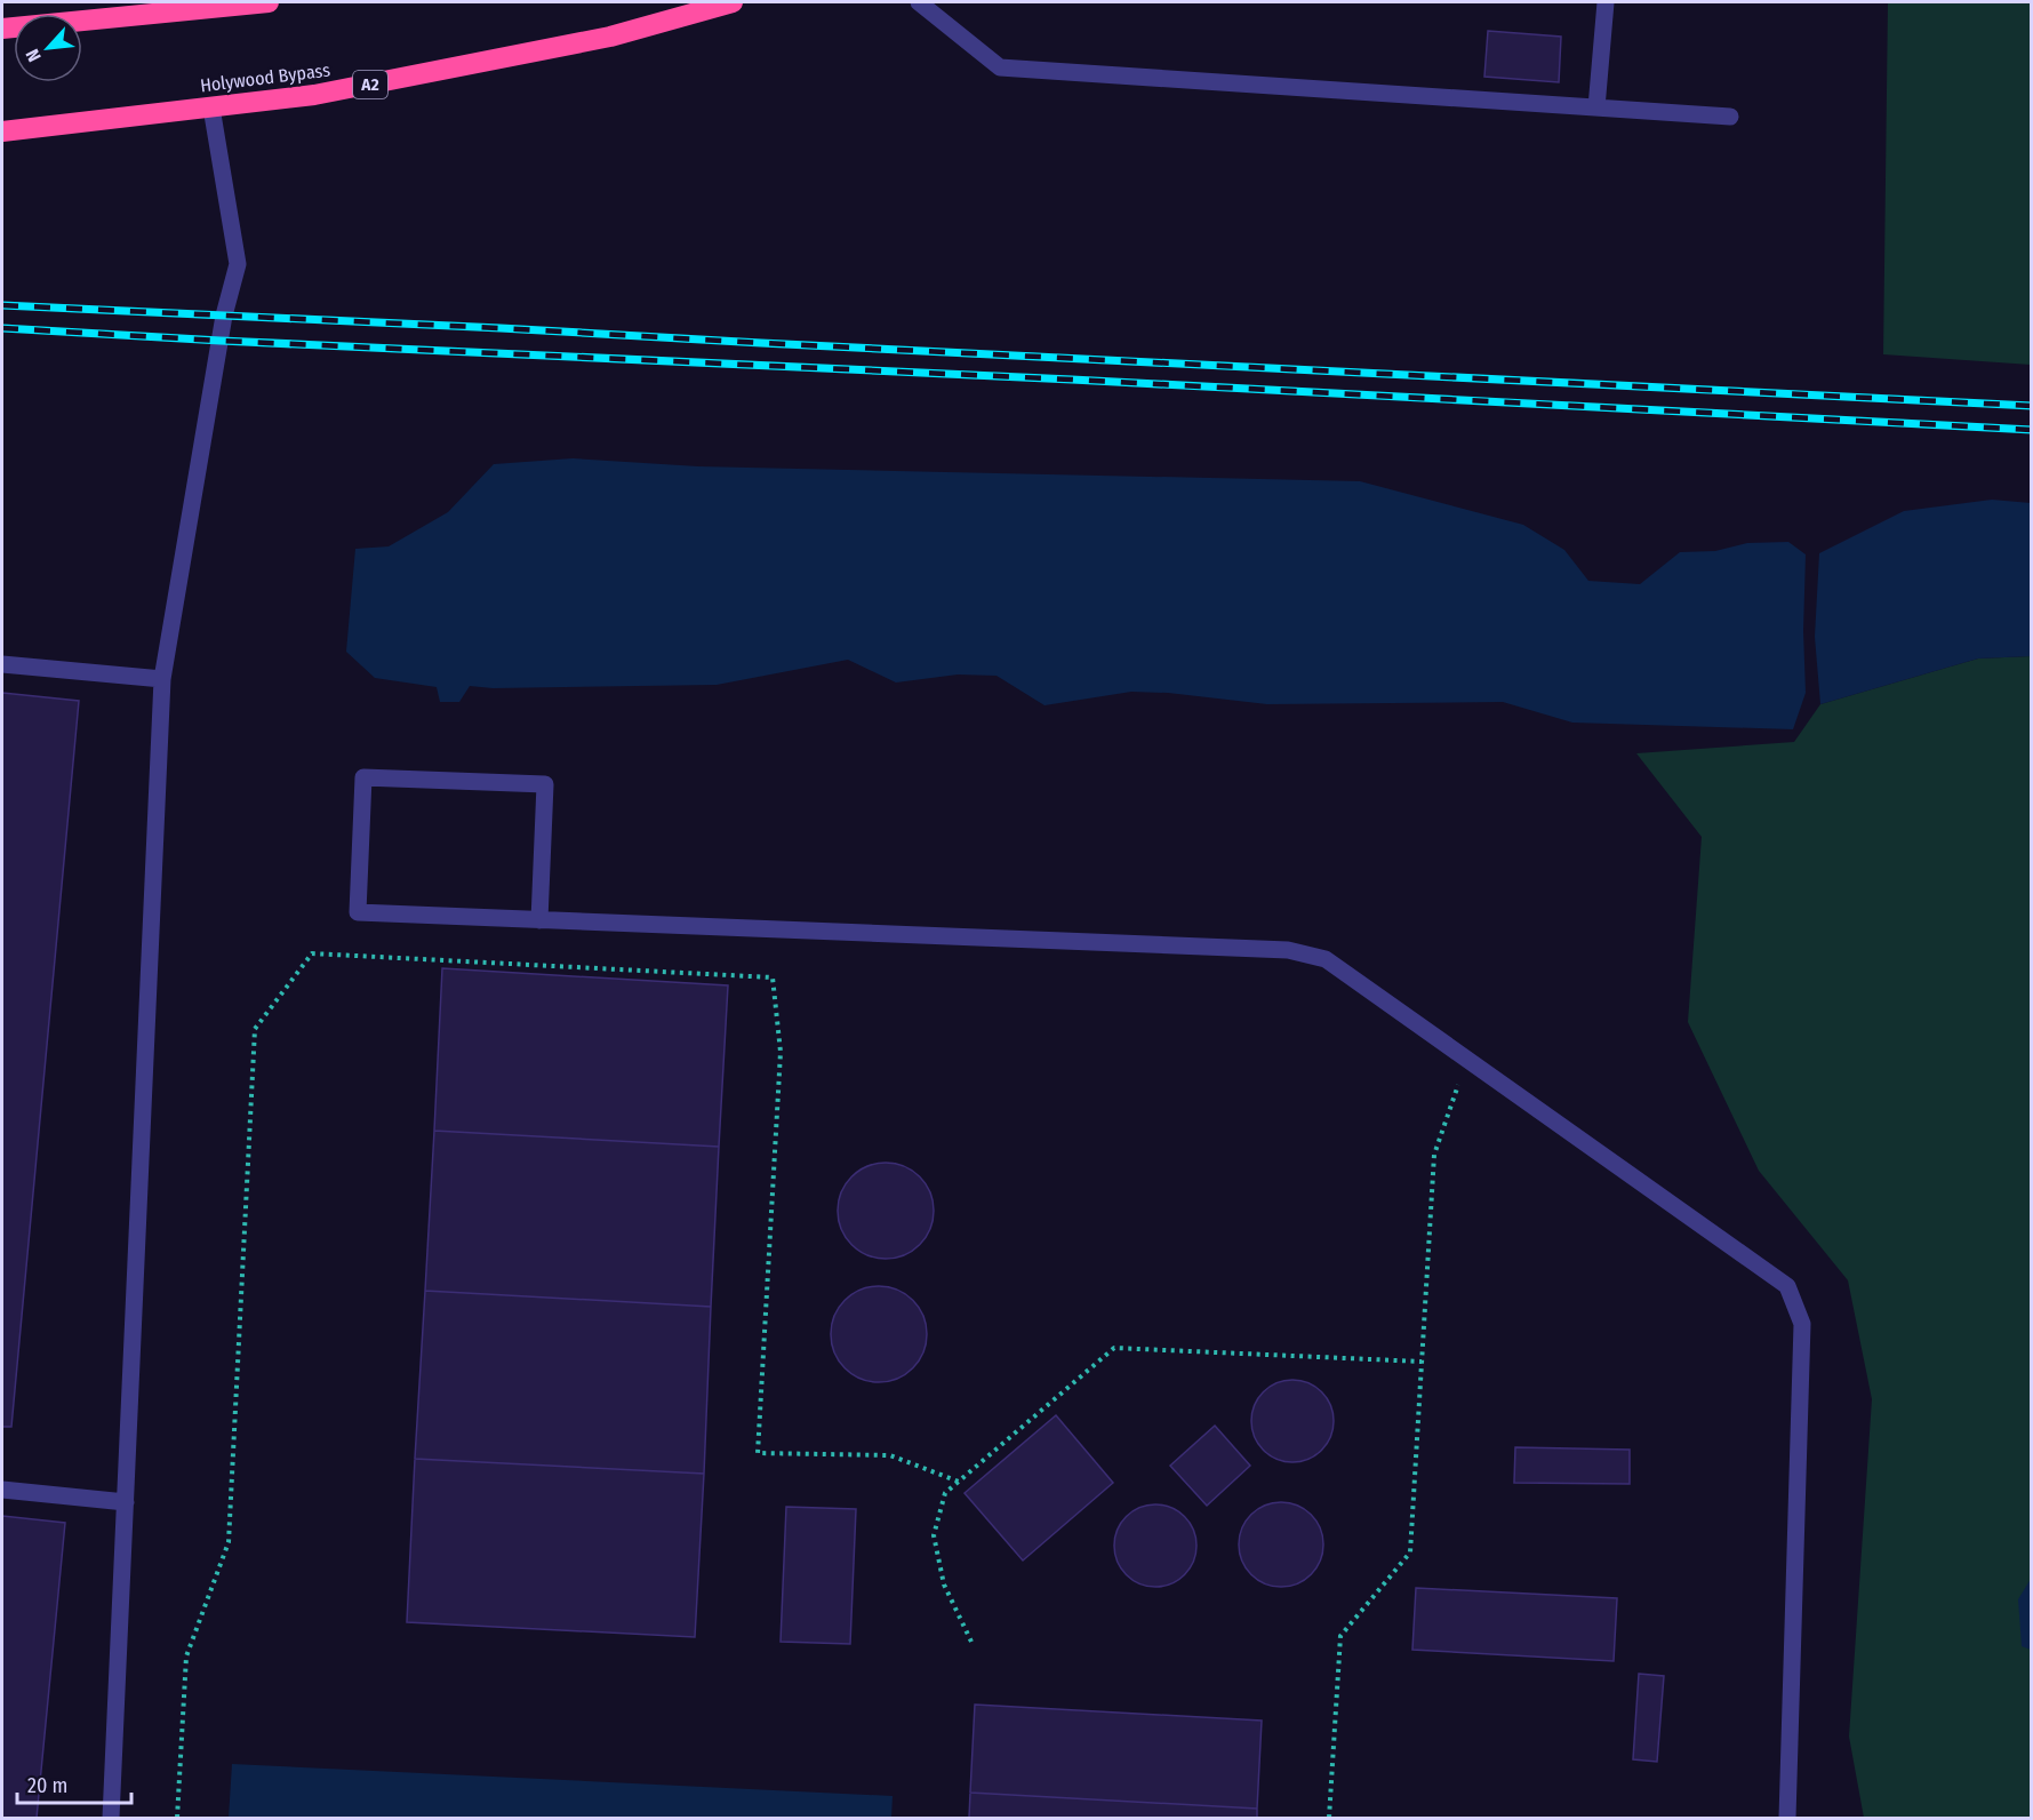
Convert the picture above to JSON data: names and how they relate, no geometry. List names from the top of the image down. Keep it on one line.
{"streets":{"highway":["Holywood Bypass","A2"]},"scale_bar":"20 m","north":"bottom left"}
